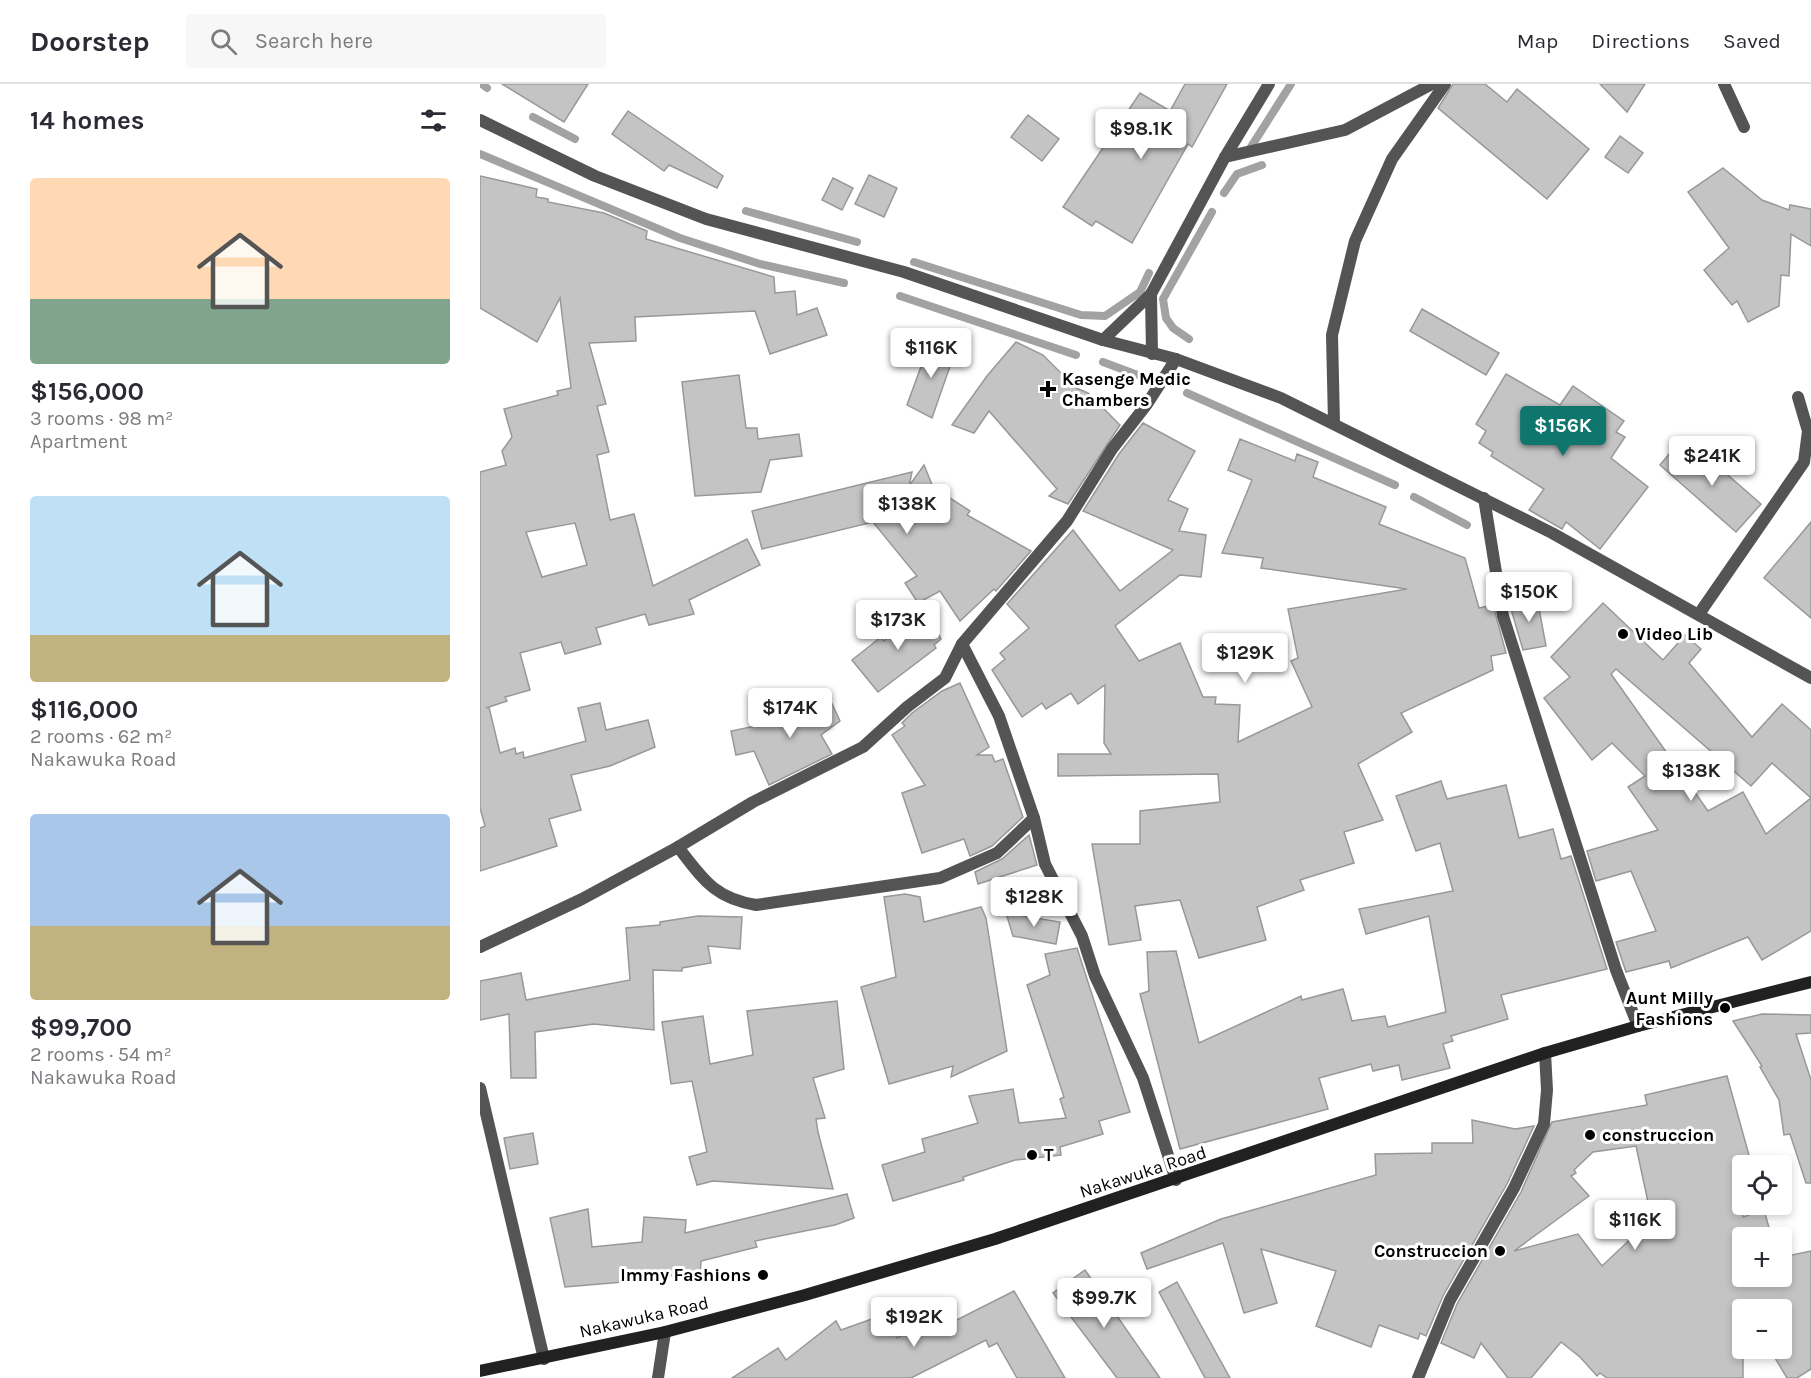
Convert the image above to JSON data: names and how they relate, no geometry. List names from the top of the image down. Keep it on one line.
{"streets":{"main road":["Nakawuka Road"]},"places":{"health":["Kasenge Medic Chambers"],"other":["Video Lib","Aunt Milly Fashions","construccion","T","Construccion","Immy Fashions"]},"page":{"header":"Doorstep","search":"Search here","nav":["Map","Directions","Saved"],"heading":"14 homes","price":["$98.1K","$116K","$156K","$241K","$138K","$150K","$173K","$129K","$174K","$138K","$128K","$116K","$99.7K","$192K"],"list":[{"name":"$156,000","note":"3 rooms · 98 m² · Apartment"},{"name":"$116,000","note":"2 rooms · 62 m² · Nakawuka Road"},{"name":"$99,700","note":"2 rooms · 54 m² · Nakawuka Road"}],"map_buttons":["+","−"]}}
